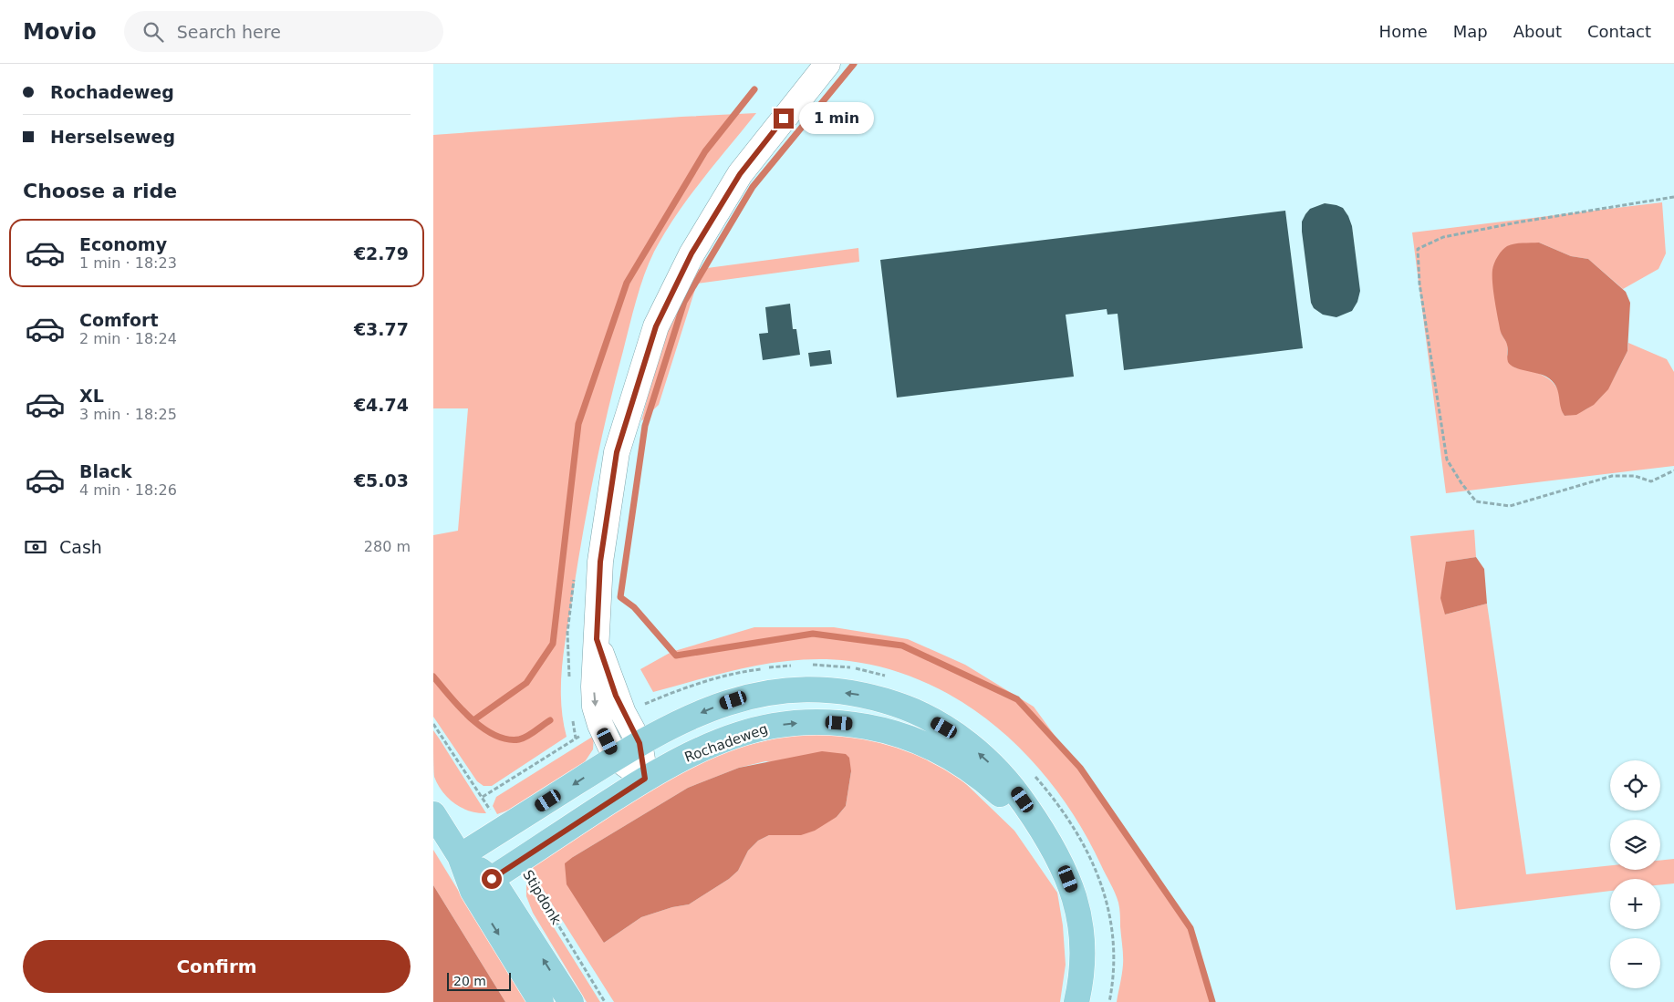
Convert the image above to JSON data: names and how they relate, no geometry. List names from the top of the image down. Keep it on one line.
{"streets":{"main road":["Rochadeweg"],"path":["Stipdonk"]},"crossings":[["Rochadeweg","Stipdonk"]],"scale_bar":"20 m","page":{"header":"Movio","search":"Search here","nav":["Home","Map","About","Contact"],"banner":["Rochadeweg","Herselseweg"],"bubble":"1 min","heading":"Choose a ride","list":[{"name":"Economy","note":"1 min · 18:23","value":"€2.79"},{"name":"Comfort","note":"2 min · 18:24","value":"€3.77"},{"name":"XL","note":"3 min · 18:25","value":"€4.74"},{"name":"Black","note":"4 min · 18:26","value":"€5.03"}],"pay":["Cash","280 m"],"map_buttons":["+","−"],"buttons":"Confirm","scale":"20 m"}}
